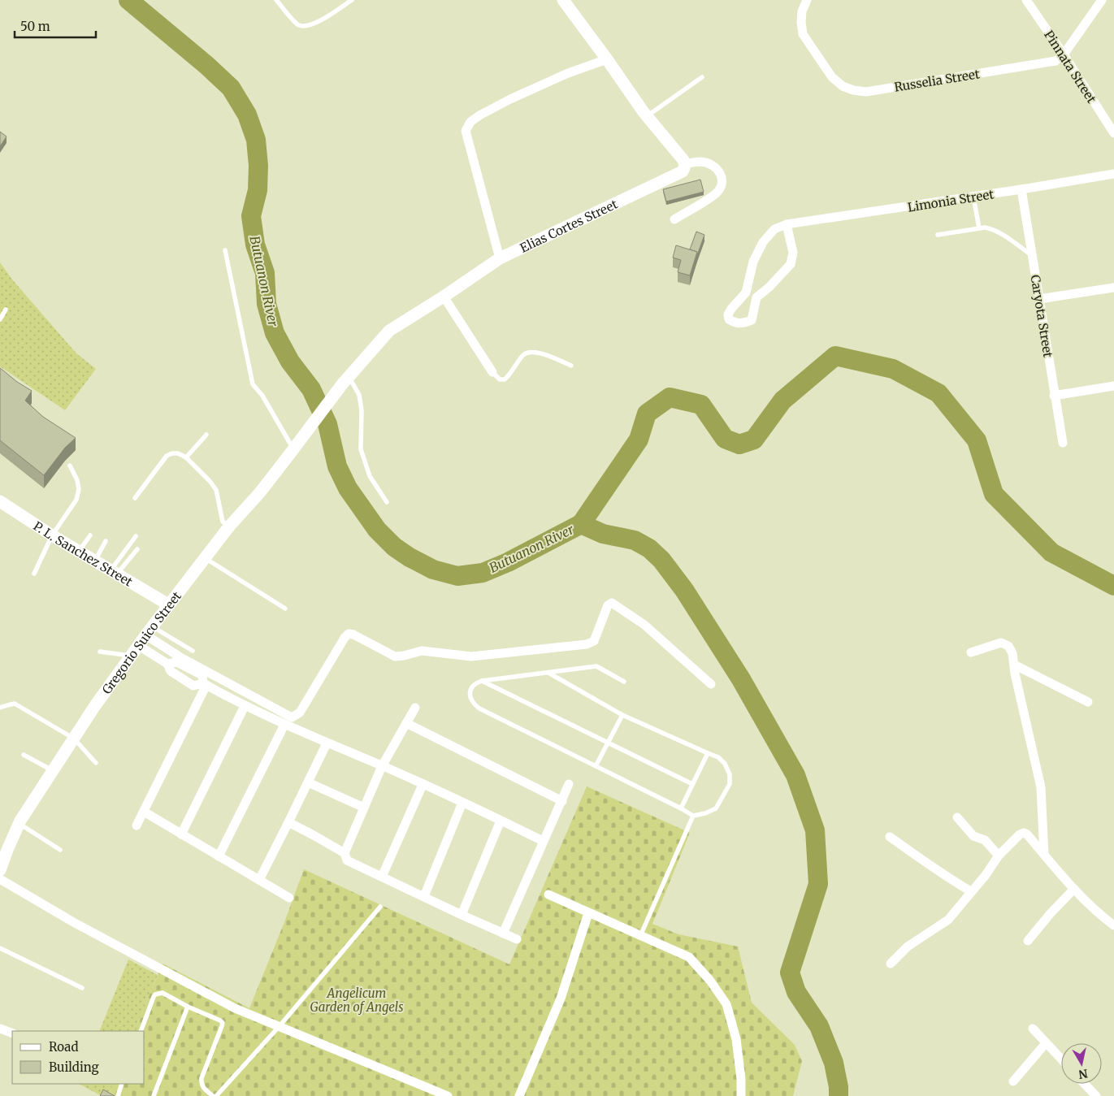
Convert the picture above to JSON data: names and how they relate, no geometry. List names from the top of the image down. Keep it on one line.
{"streets":{"street":["Pinnata Street","Russelia Street","Limonia Street","Elias Cortes Street","Caryota Street","P. L. Sanchez Street","Gregorio Suico Street"]},"crossings":[["Pinnata Street","Russelia Street"],["Limonia Street","Caryota Street"],["Elias Cortes Street","Gregorio Suico Street"],["P. L. Sanchez Street","Gregorio Suico Street"]],"water":["Butuanon River"],"parks":["Angelicum Garden of Angels"],"legend":["Road","Building"],"scale_bar":"50 m","north":"bottom"}
